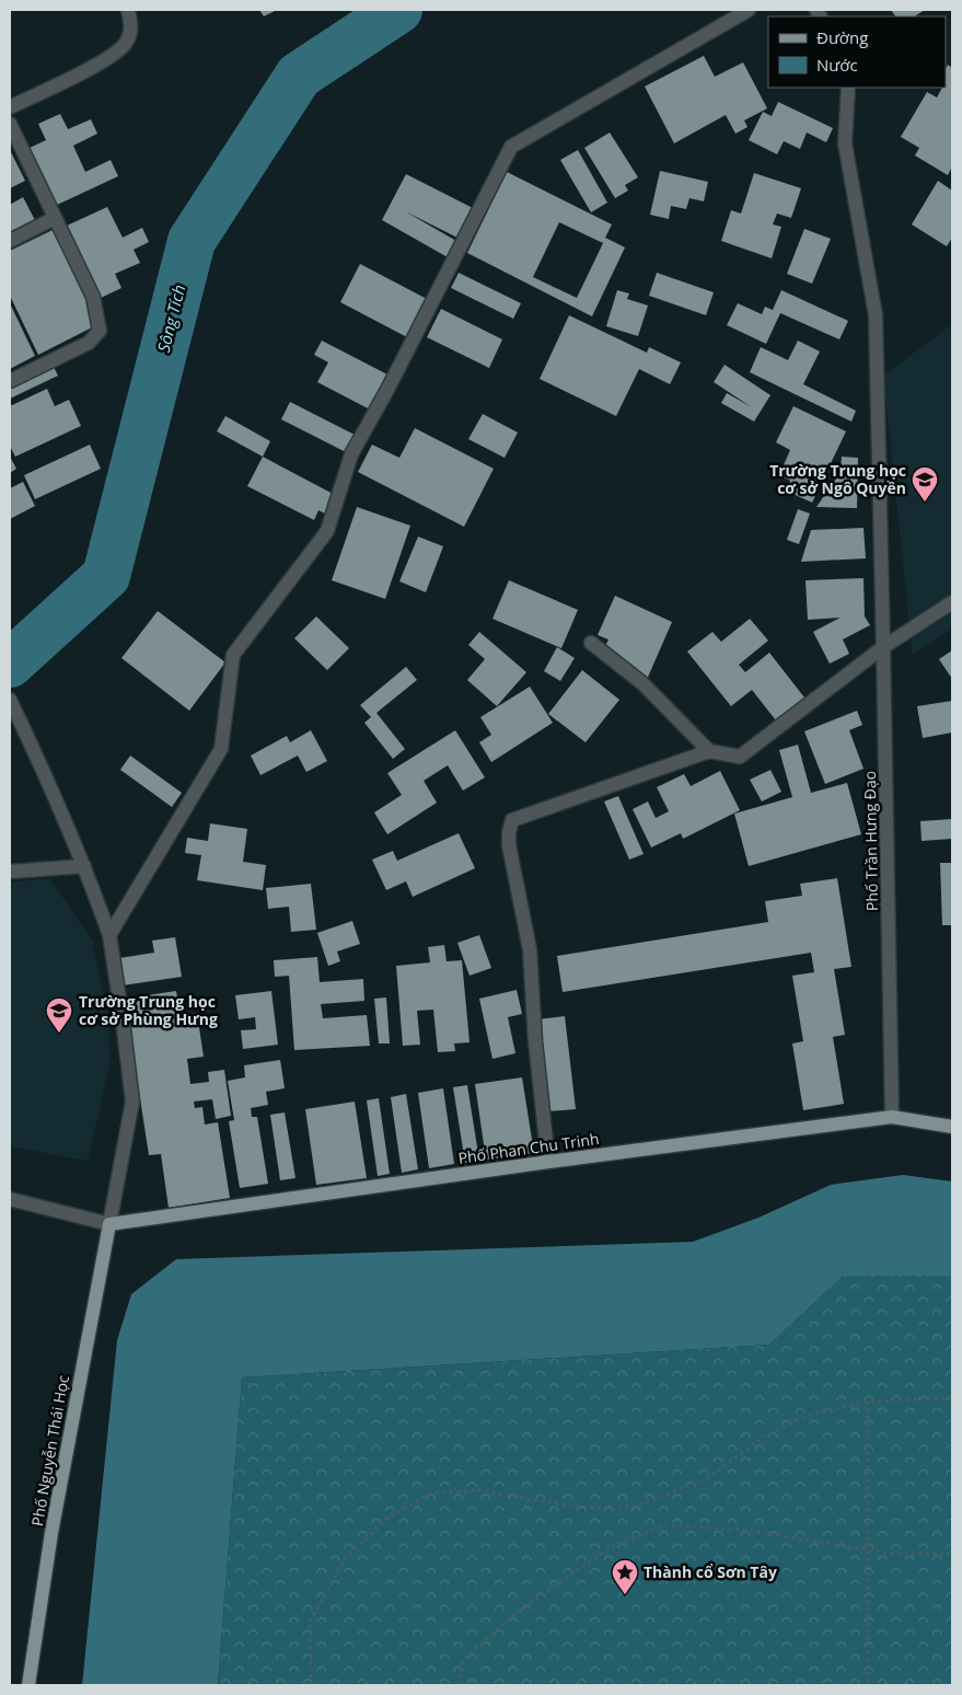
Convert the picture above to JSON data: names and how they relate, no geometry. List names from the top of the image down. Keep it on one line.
{"streets":{"main road":["Phố Phan Chu Trinh","Phố Nguyễn Thái Học"],"street":["Phố Trần Hưng Đạo"]},"crossings":[["Phố Trần Hưng Đạo","Phố Phan Chu Trinh"],["Phố Phan Chu Trinh","Phố Nguyễn Thái Học"]],"water":["Sông Tích"],"places":{"school or university":["Trường Trung học cơ sở Ngô Quyền","Trường Trung học cơ sở Phùng Hưng"],"place":["Thành cổ Sơn Tây"]},"legend":["Đường","Nước"]}
